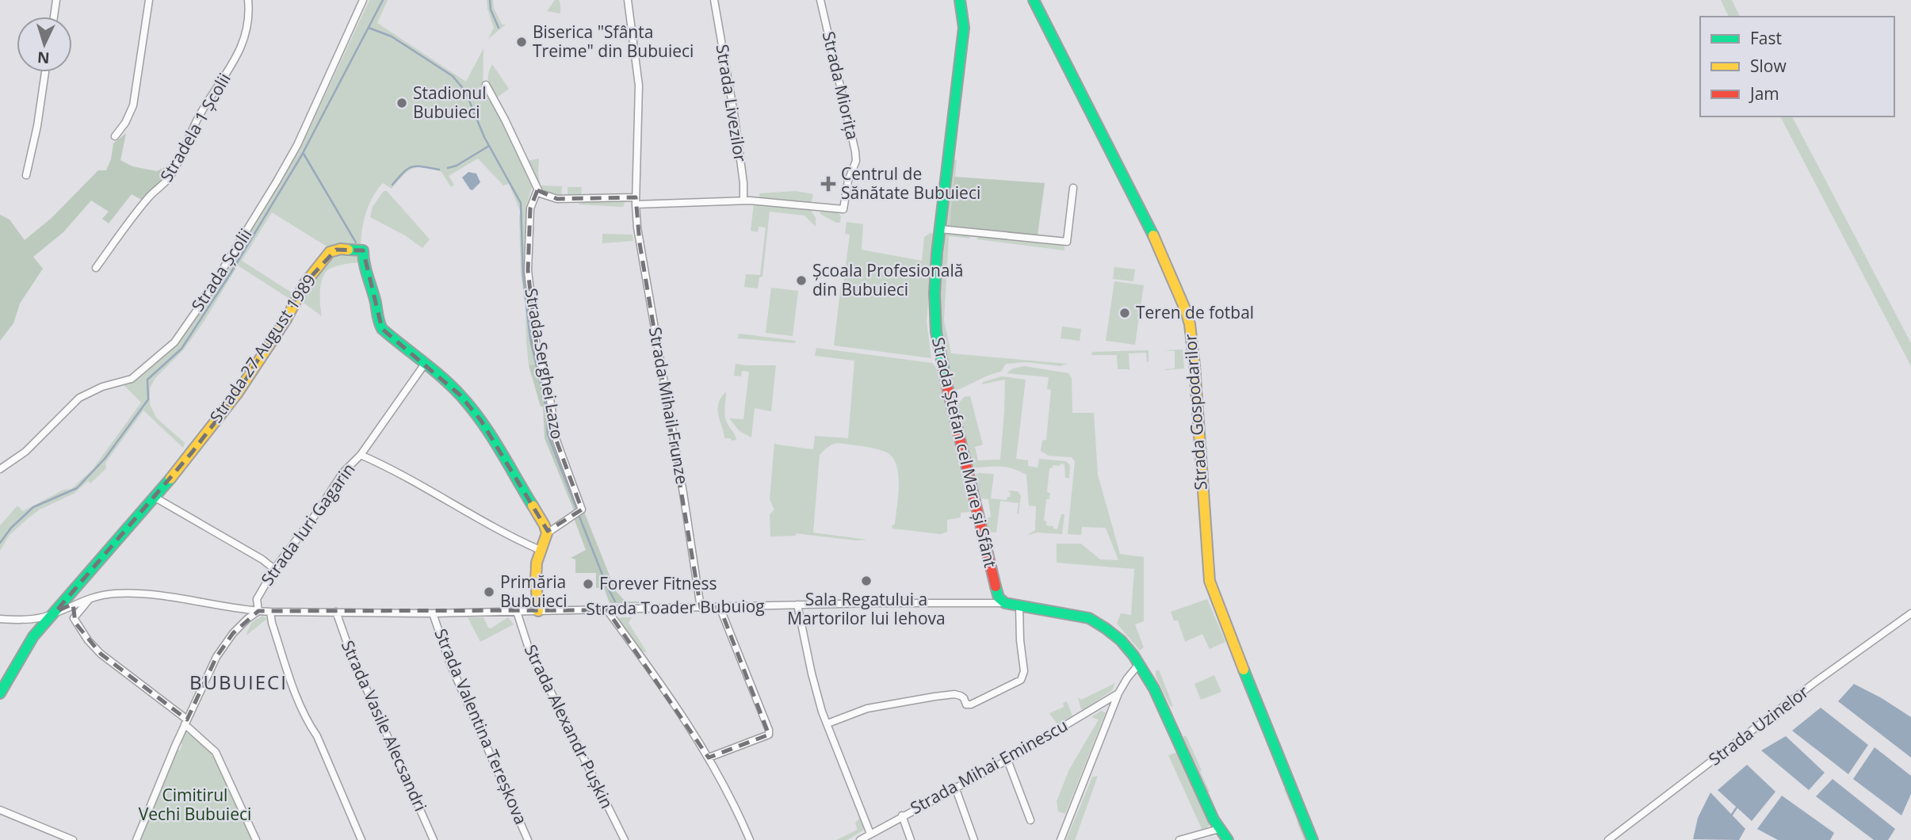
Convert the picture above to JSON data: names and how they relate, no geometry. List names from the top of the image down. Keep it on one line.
{"streets":{"street":["Strada Miorița","Strada Livezilor","Stradela 1 Școlii","Strada Școlii","Strada 27 August 1989","Strada Serghei Lazo","Strada Mihail Frunze","Strada Gospodarilor","Strada Ștefan cel Mare și Sfânt","Strada Iuri Gagarin","Strada Toader Bubuiog","Strada Vasile Alecsandri","Strada Uzinelor","Strada Valentina Tereșkova","Strada Alexandr Pușkin","Strada Mihai Eminescu"]},"crossings":[["Strada Miorița","Strada Livezilor"],["Strada 27 August 1989","Strada Iuri Gagarin"],["Strada 27 August 1989","Strada Toader Bubuiog"],["Strada Mihail Frunze","Strada Toader Bubuiog"],["Strada Ștefan cel Mare și Sfânt","Strada Toader Bubuiog"],["Strada Iuri Gagarin","Strada Toader Bubuiog"],["Strada Toader Bubuiog","Strada Vasile Alecsandri"],["Strada Toader Bubuiog","Strada Valentina Tereșkova"],["Strada Toader Bubuiog","Strada Alexandr Pușkin"]],"districts":["BUBUIECI"],"parks":["Cimitirul Vechi Bubuieci"],"places":{"other":["Biserica \"Sfânta Treime\" din Bubuieci","Stadionul Bubuieci","Școala Profesională din Bubuieci","Teren de fotbal","Sala Regatului a Martorilor lui Iehova","Forever Fitness","Primăria Bubuieci"],"health":["Centrul de Sănătate Bubuieci"]},"legend":["Fast","Slow","Jam"],"north":"bottom"}
